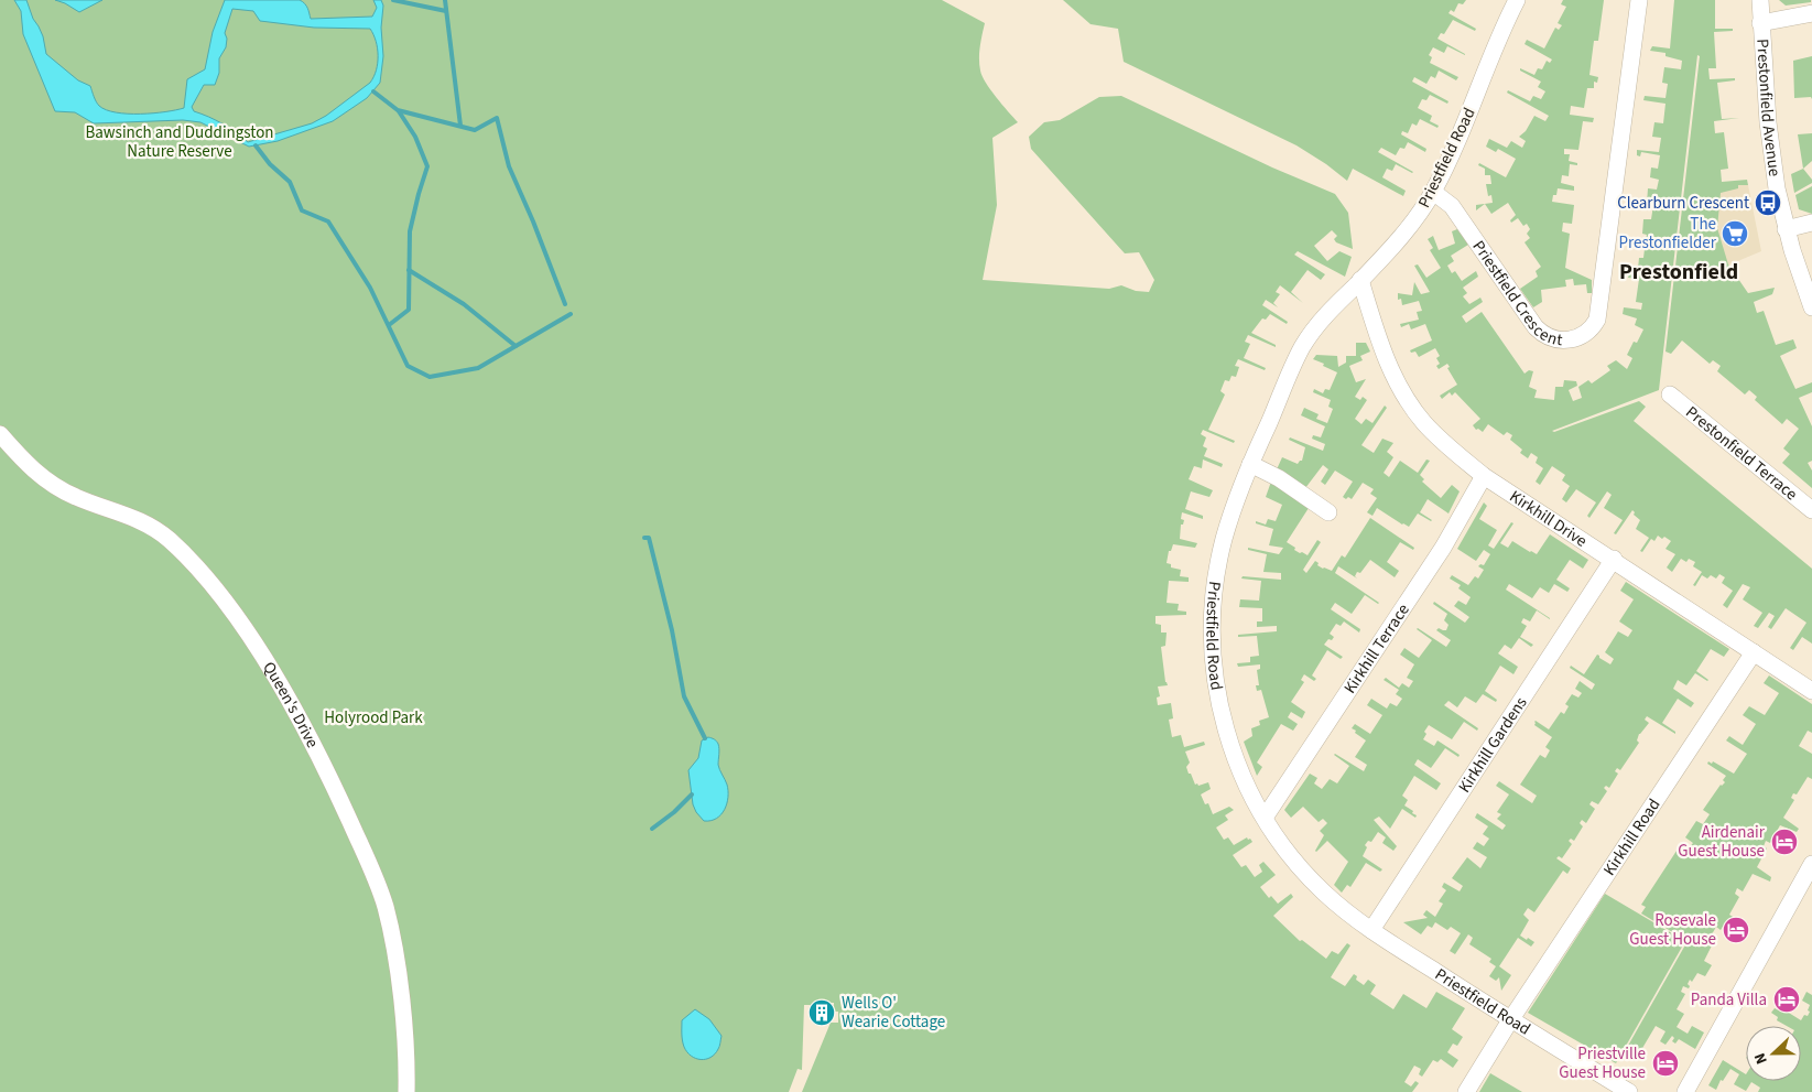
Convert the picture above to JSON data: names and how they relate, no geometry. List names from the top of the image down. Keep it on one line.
{"streets":{"street":["Prestonfield Avenue","Priestfield Road","Priestfield Crescent","Prestonfield Terrace","Kirkhill Drive","Kirkhill Terrace","Queen's Drive","Kirkhill Gardens","Kirkhill Road"]},"crossings":[["Priestfield Road","Priestfield Crescent"],["Priestfield Road","Kirkhill Drive"],["Priestfield Road","Kirkhill Terrace"],["Priestfield Road","Kirkhill Gardens"],["Priestfield Road","Kirkhill Road"],["Kirkhill Drive","Kirkhill Terrace"],["Kirkhill Drive","Kirkhill Gardens"],["Kirkhill Drive","Kirkhill Road"]],"districts":["Prestonfield"],"parks":["Bawsinch and Duddingston Nature Reserve","Holyrood Park"],"places":{"bus stop":["Clearburn Crescent"],"supermarket":["The Prestonfielder"],"hotel":["Airdenair Guest House","Rosevale Guest House","Panda Villa","Priestville Guest House"],"building":["Wells O' Wearie Cottage"]},"north":"left"}
